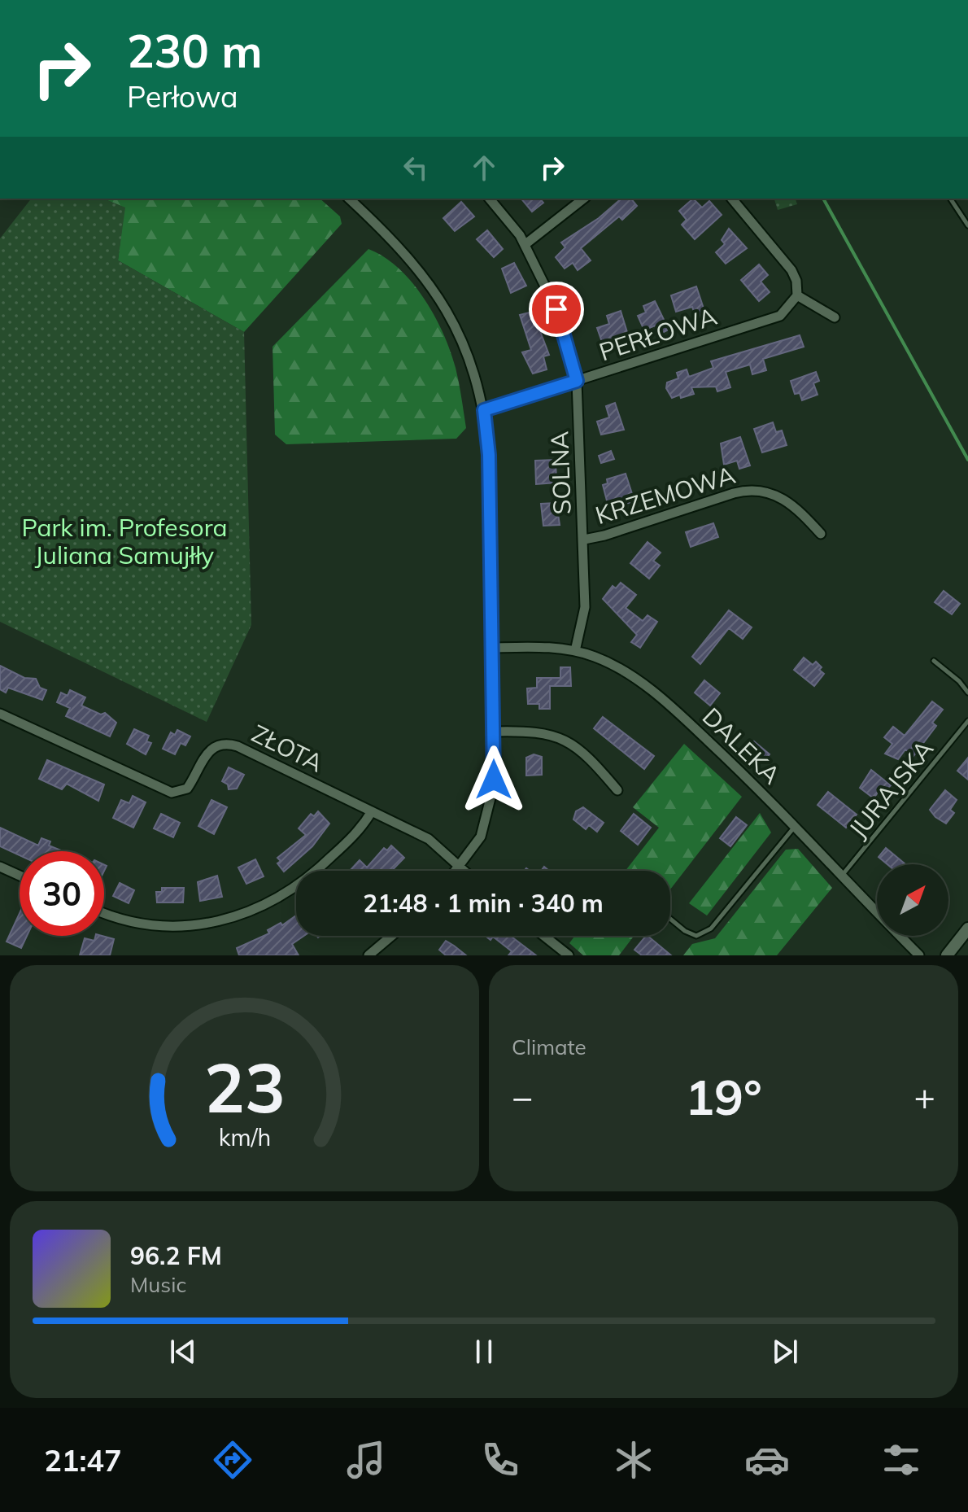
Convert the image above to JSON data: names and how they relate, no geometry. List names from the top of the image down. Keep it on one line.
{"streets":{"street":["PERŁOWA","SOLNA","KRZEMOWA","DALEKA","ZŁOTA"],"lane":["JURAJSKA"]},"crossings":[["PERŁOWA","SOLNA"],["SOLNA","KRZEMOWA"],["SOLNA","DALEKA"],["DALEKA","JURAJSKA"]],"parks":["Park im. Profesora Juliana Samujłły"],"north":"top right","page":{"turn":["230 m","Perłowa"],"limit":"30","trip":"21:48 · 1 min · 340 m","tile":"Climate","heat":["−","19°","+"],"song":["96.2 FM","Music"],"tabs":"21:47","gauge":["23","km/h"]}}
